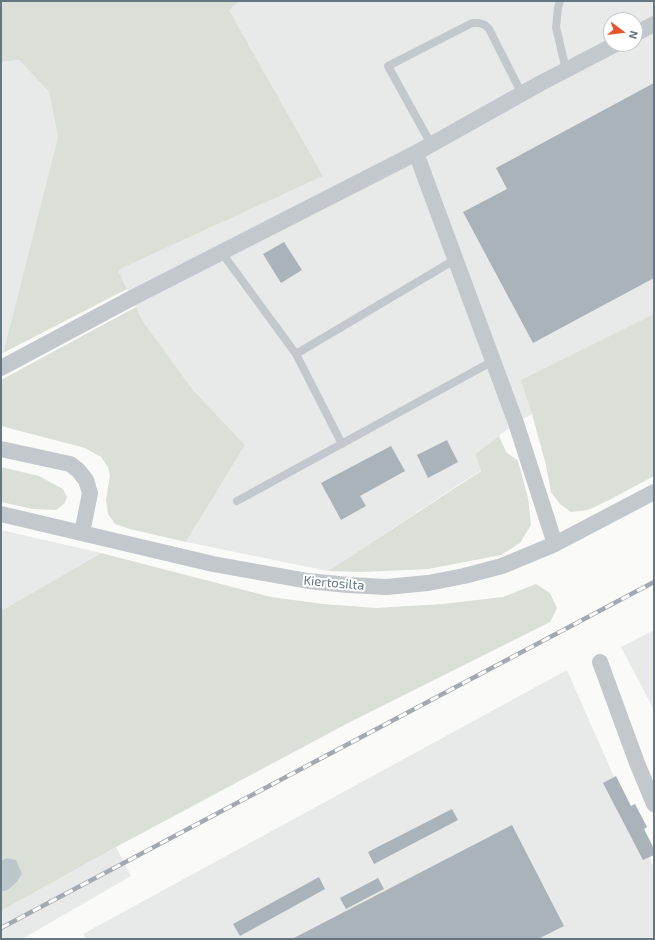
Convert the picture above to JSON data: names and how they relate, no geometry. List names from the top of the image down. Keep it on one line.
{"streets":{"street":["Kiertosilta"]},"north":"right"}
